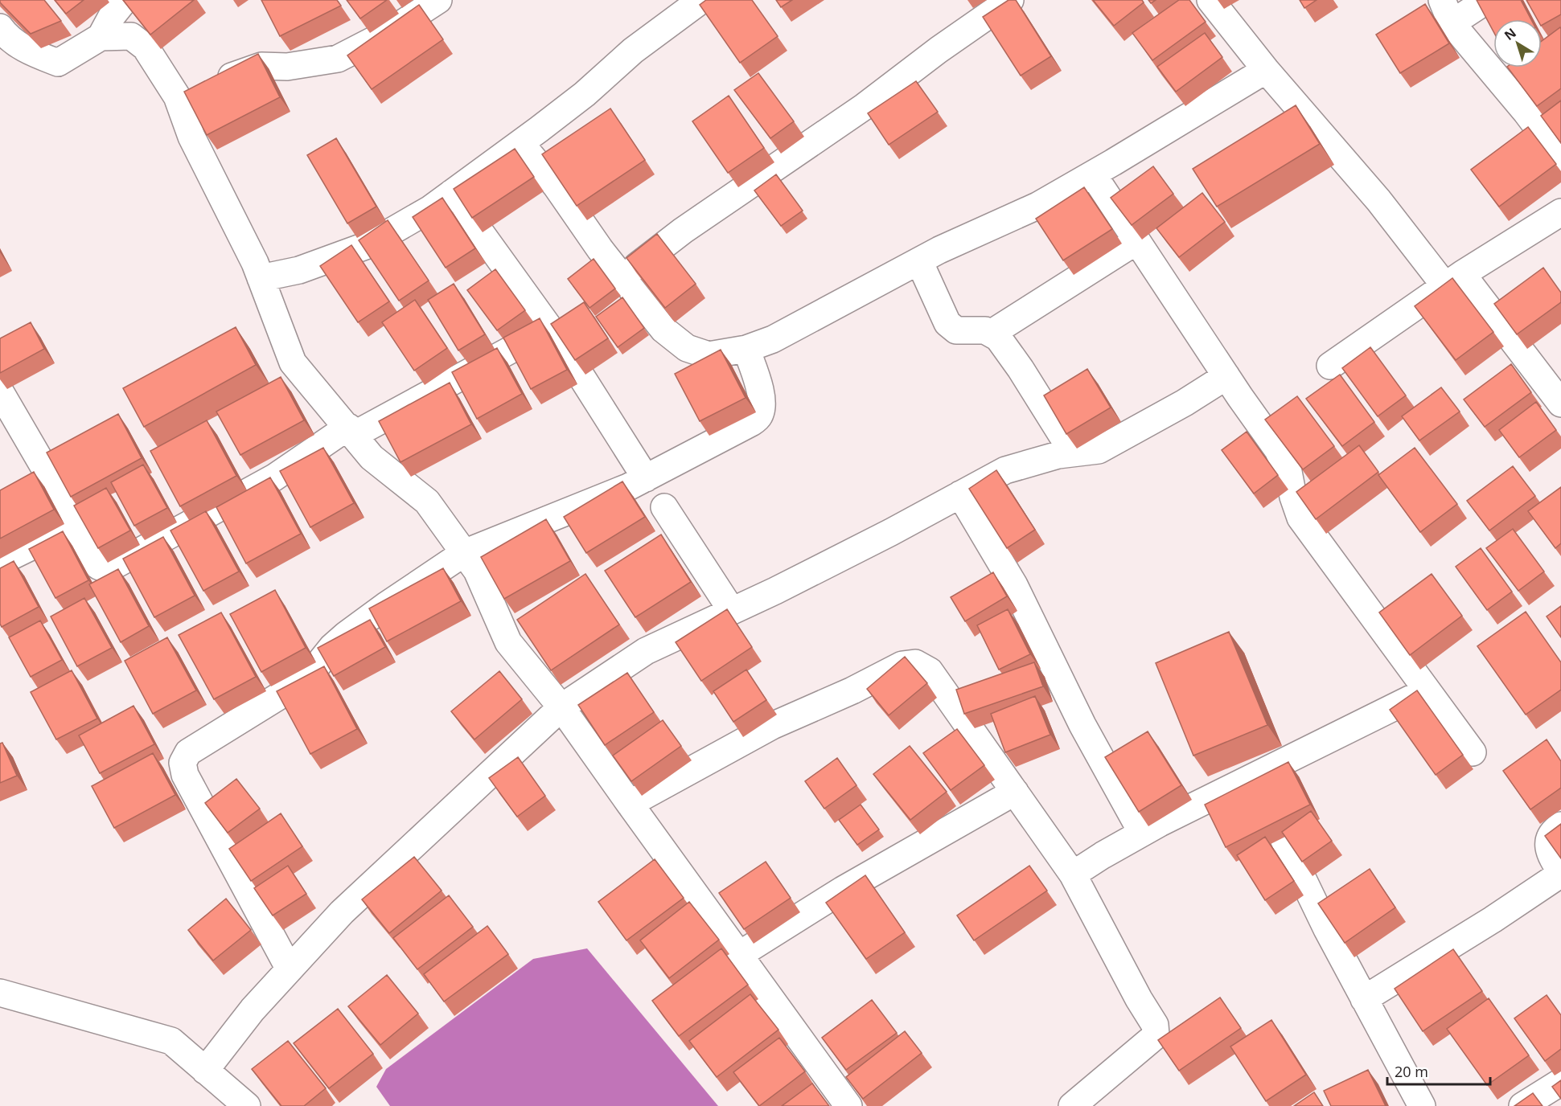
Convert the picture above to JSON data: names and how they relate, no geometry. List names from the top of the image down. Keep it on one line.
{"scale_bar":"20 m","north":"top left"}
